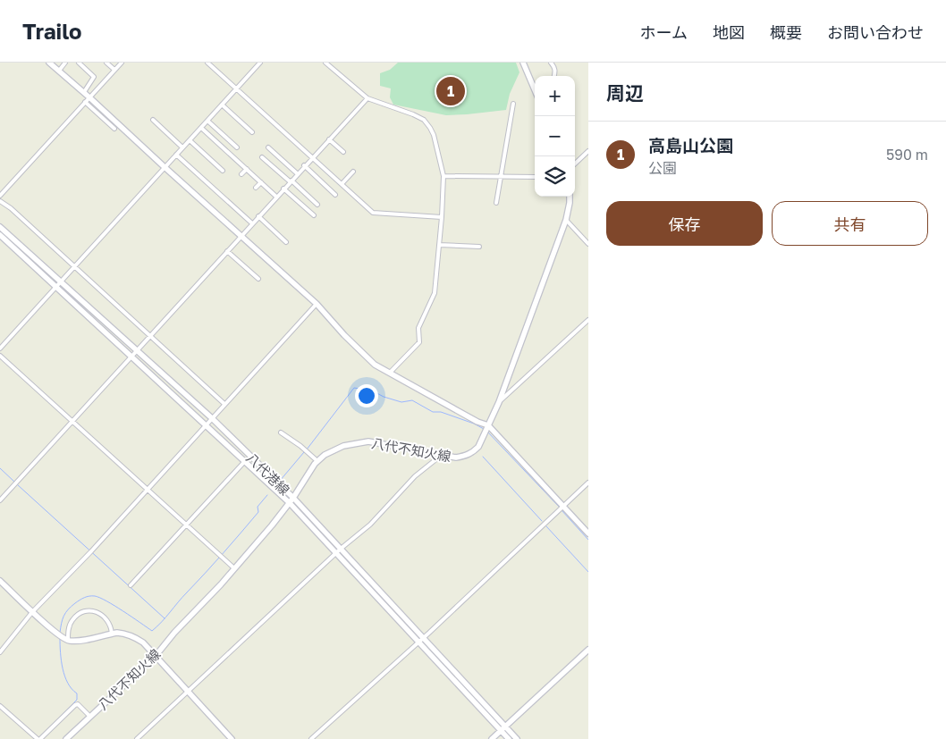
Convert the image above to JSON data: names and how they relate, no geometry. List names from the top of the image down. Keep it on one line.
{"streets":{"main road":["八代不知火線","八代港線"]},"crossings":[["八代不知火線","八代港線"]],"page":{"header":"Trailo","nav":["ホーム","地図","概要","お問い合わせ"],"heading":"周辺","pins":"1","map_buttons":["+","−"],"list":[{"mark":"1","name":"高島山公園","note":"公園","value":"590 m"}],"buttons":["保存","共有"]}}
